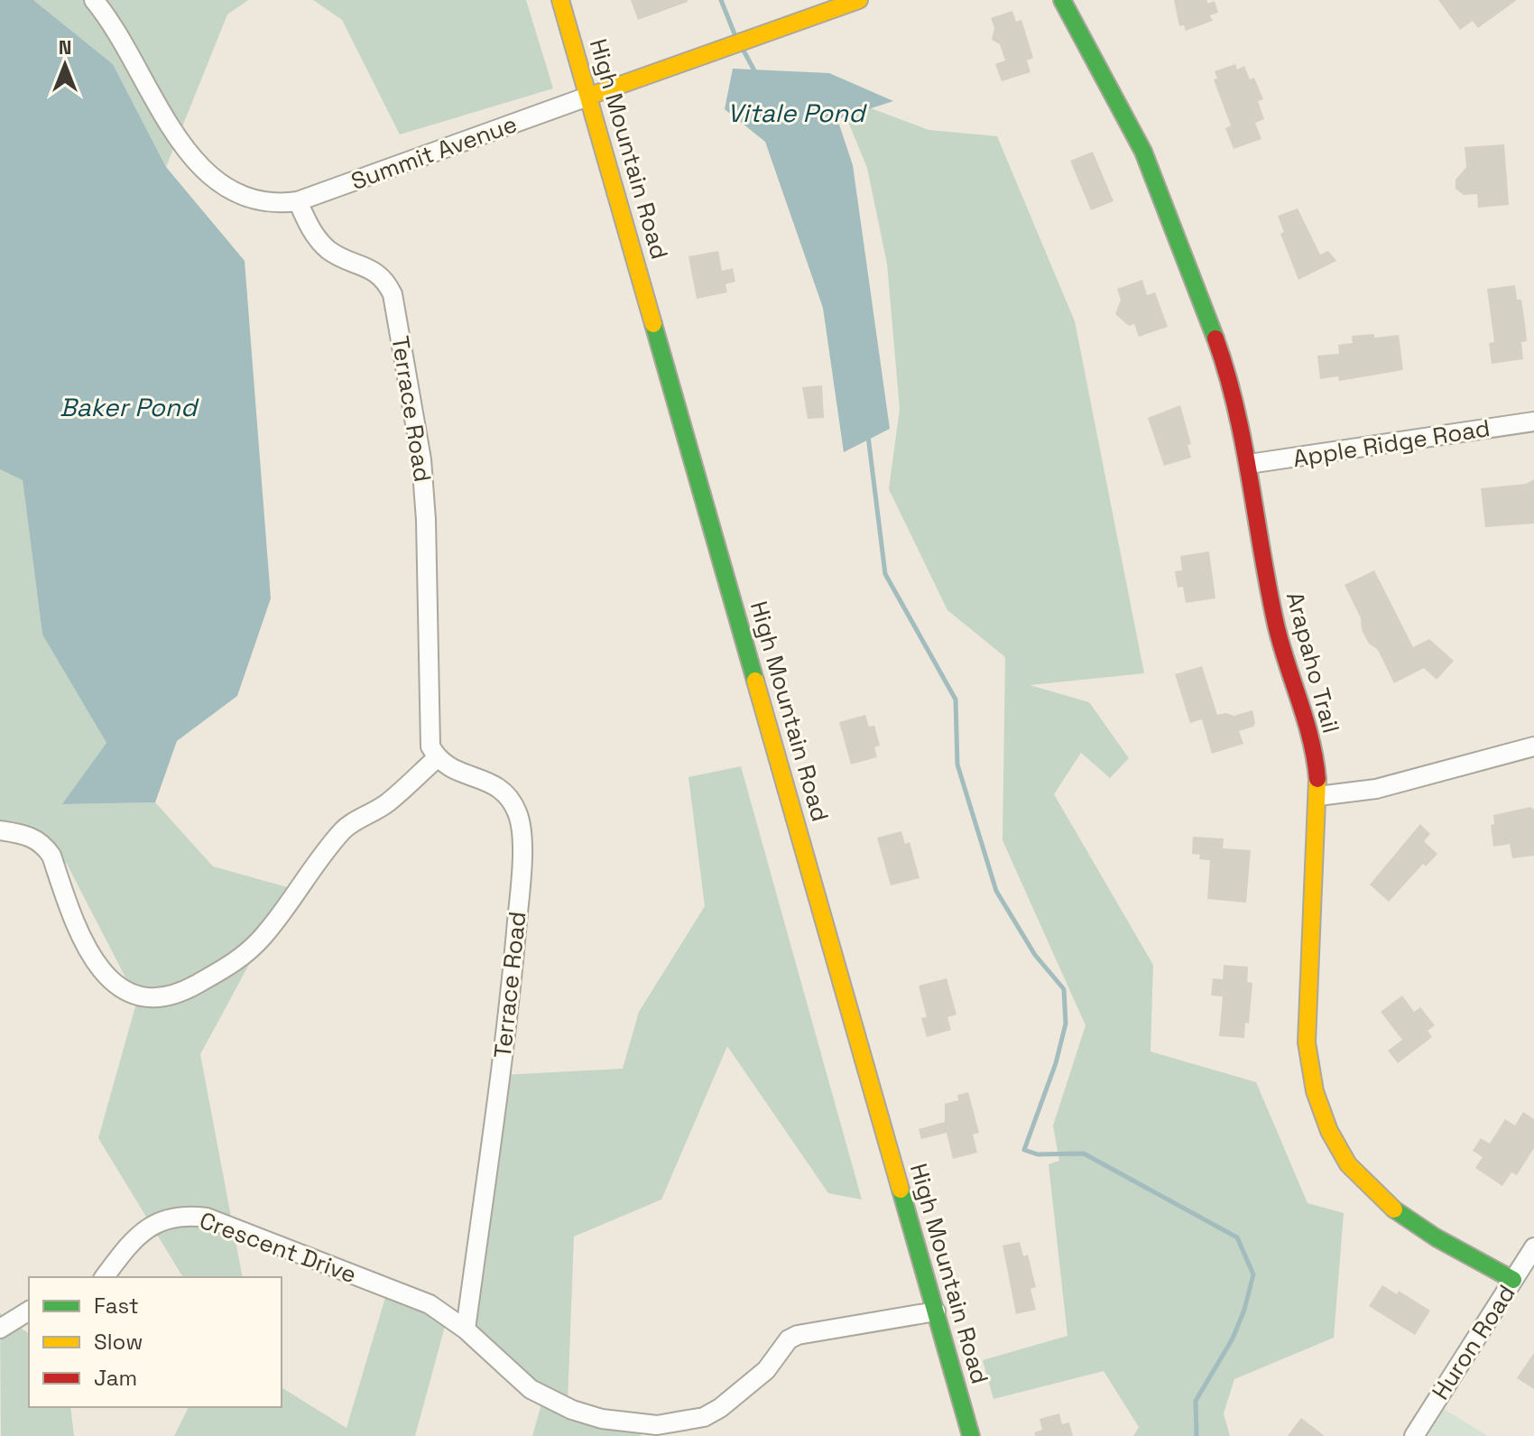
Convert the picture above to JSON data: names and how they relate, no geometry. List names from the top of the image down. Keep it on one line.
{"streets":{"street":["High Mountain Road","Summit Avenue","Terrace Road","Apple Ridge Road","Arapaho Trail","Crescent Drive","Huron Road"]},"crossings":[["High Mountain Road","Summit Avenue"],["Summit Avenue","Terrace Road"],["Terrace Road","Crescent Drive"],["Apple Ridge Road","Arapaho Trail"],["Arapaho Trail","Huron Road"]],"water":["Vitale Pond","Baker Pond"],"legend":["Fast","Slow","Jam"],"north":"top"}
